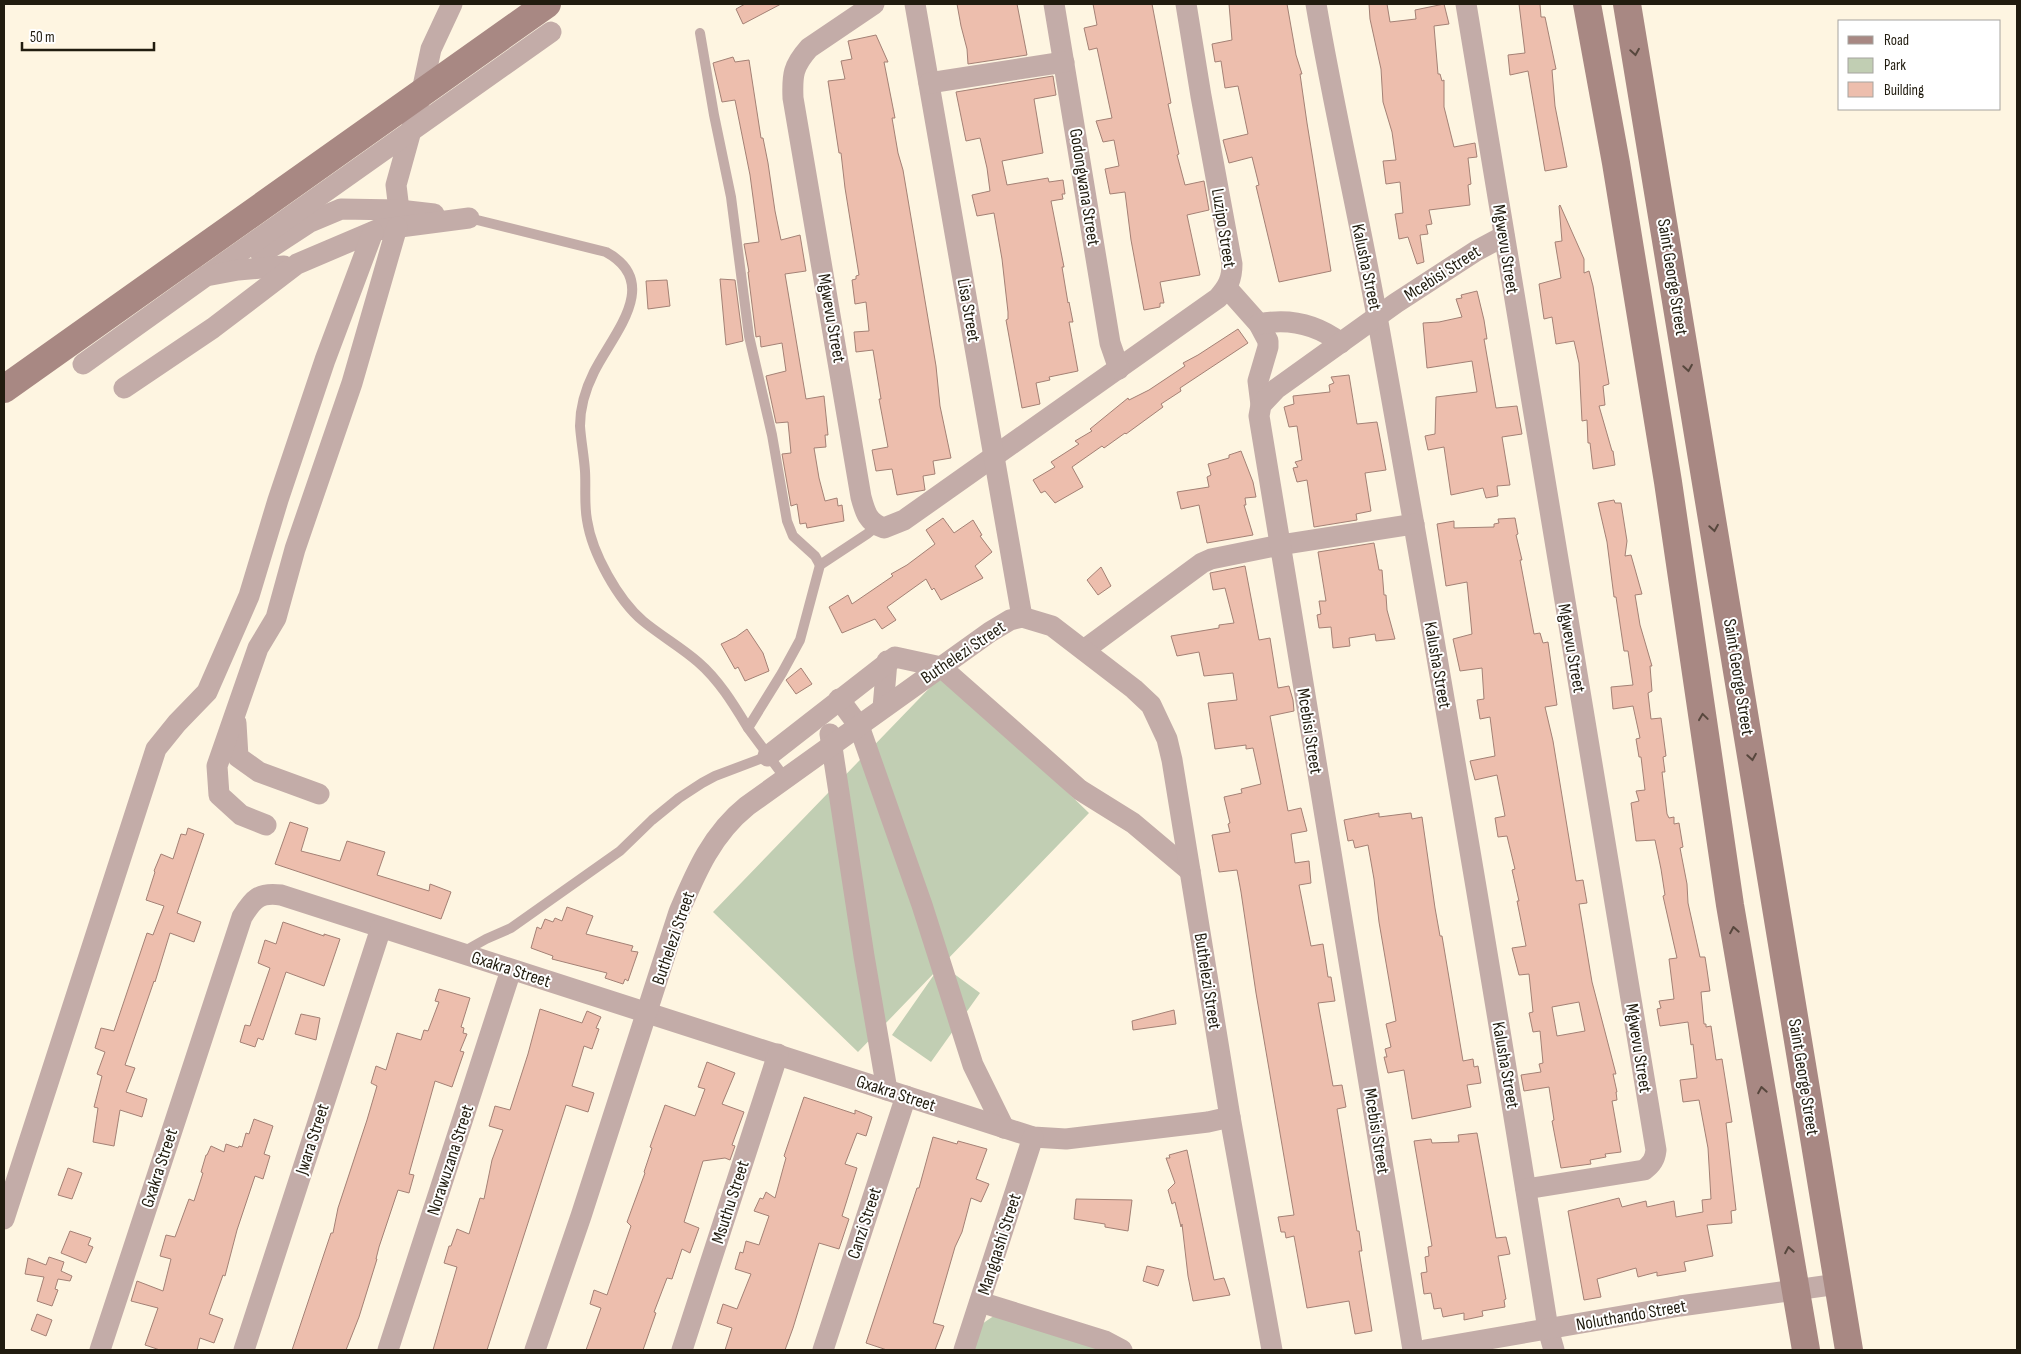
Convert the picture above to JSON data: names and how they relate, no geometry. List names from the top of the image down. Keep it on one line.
{"streets":{"main road":["Saint George Street"],"street":["Godongwana Street","Luzipo Street","Mgwevu Street","Kalusha Street","Mcebisi Street","Lisa Street","Buthelezi Street","Gxakra Street","Jwara Street","Norawuzana Street","Msuthu Street","Canzi Street","Mangqashi Street","Noluthando Street"]},"crossings":[["Godongwana Street","Luzipo Street"],["Luzipo Street","Lisa Street"],["Mgwevu Street","Kalusha Street"],["Mgwevu Street","Mcebisi Street"],["Kalusha Street","Mcebisi Street"],["Kalusha Street","Noluthando Street"],["Saint George Street","Noluthando Street"],["Lisa Street","Buthelezi Street"],["Buthelezi Street","Gxakra Street"],["Gxakra Street","Jwara Street"],["Gxakra Street","Norawuzana Street"],["Gxakra Street","Msuthu Street"],["Gxakra Street","Canzi Street"],["Gxakra Street","Mangqashi Street"]],"legend":["Road","Park","Building"],"scale_bar":"50 m"}
